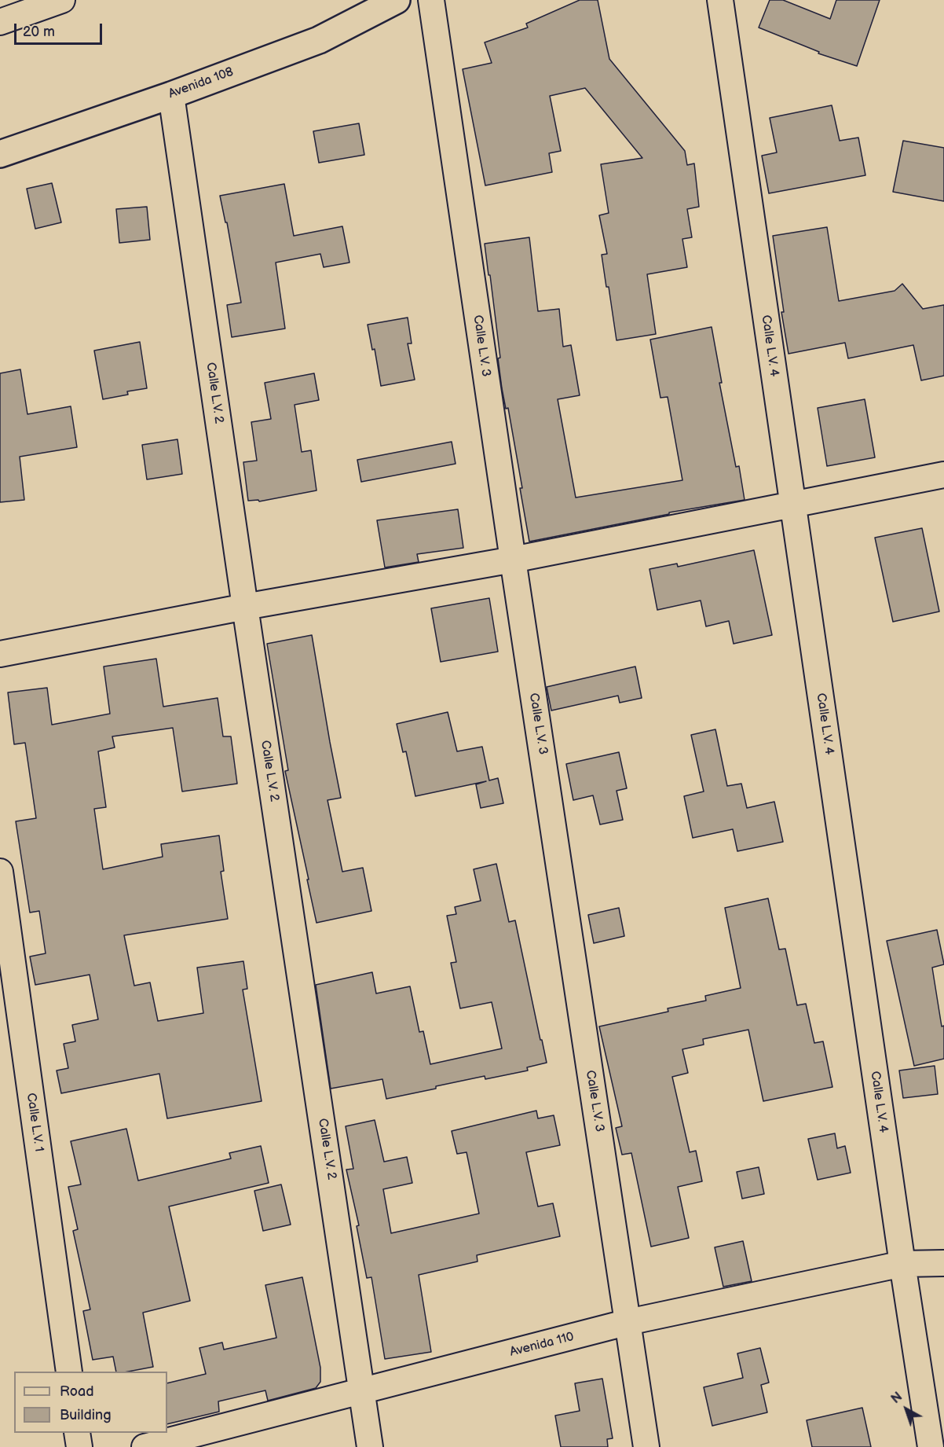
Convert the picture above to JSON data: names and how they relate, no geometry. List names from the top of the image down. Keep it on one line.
{"streets":{"street":["Avenida 108","Calle L.V. 3","Calle L.V. 4","Calle L.V. 2","Calle L.V. 1","Avenida 110"]},"crossings":[["Avenida 108","Calle L.V. 2"],["Calle L.V. 3","Avenida 110"],["Calle L.V. 4","Avenida 110"],["Calle L.V. 2","Avenida 110"]],"legend":["Road","Building"],"scale_bar":"20 m","north":"top left"}
